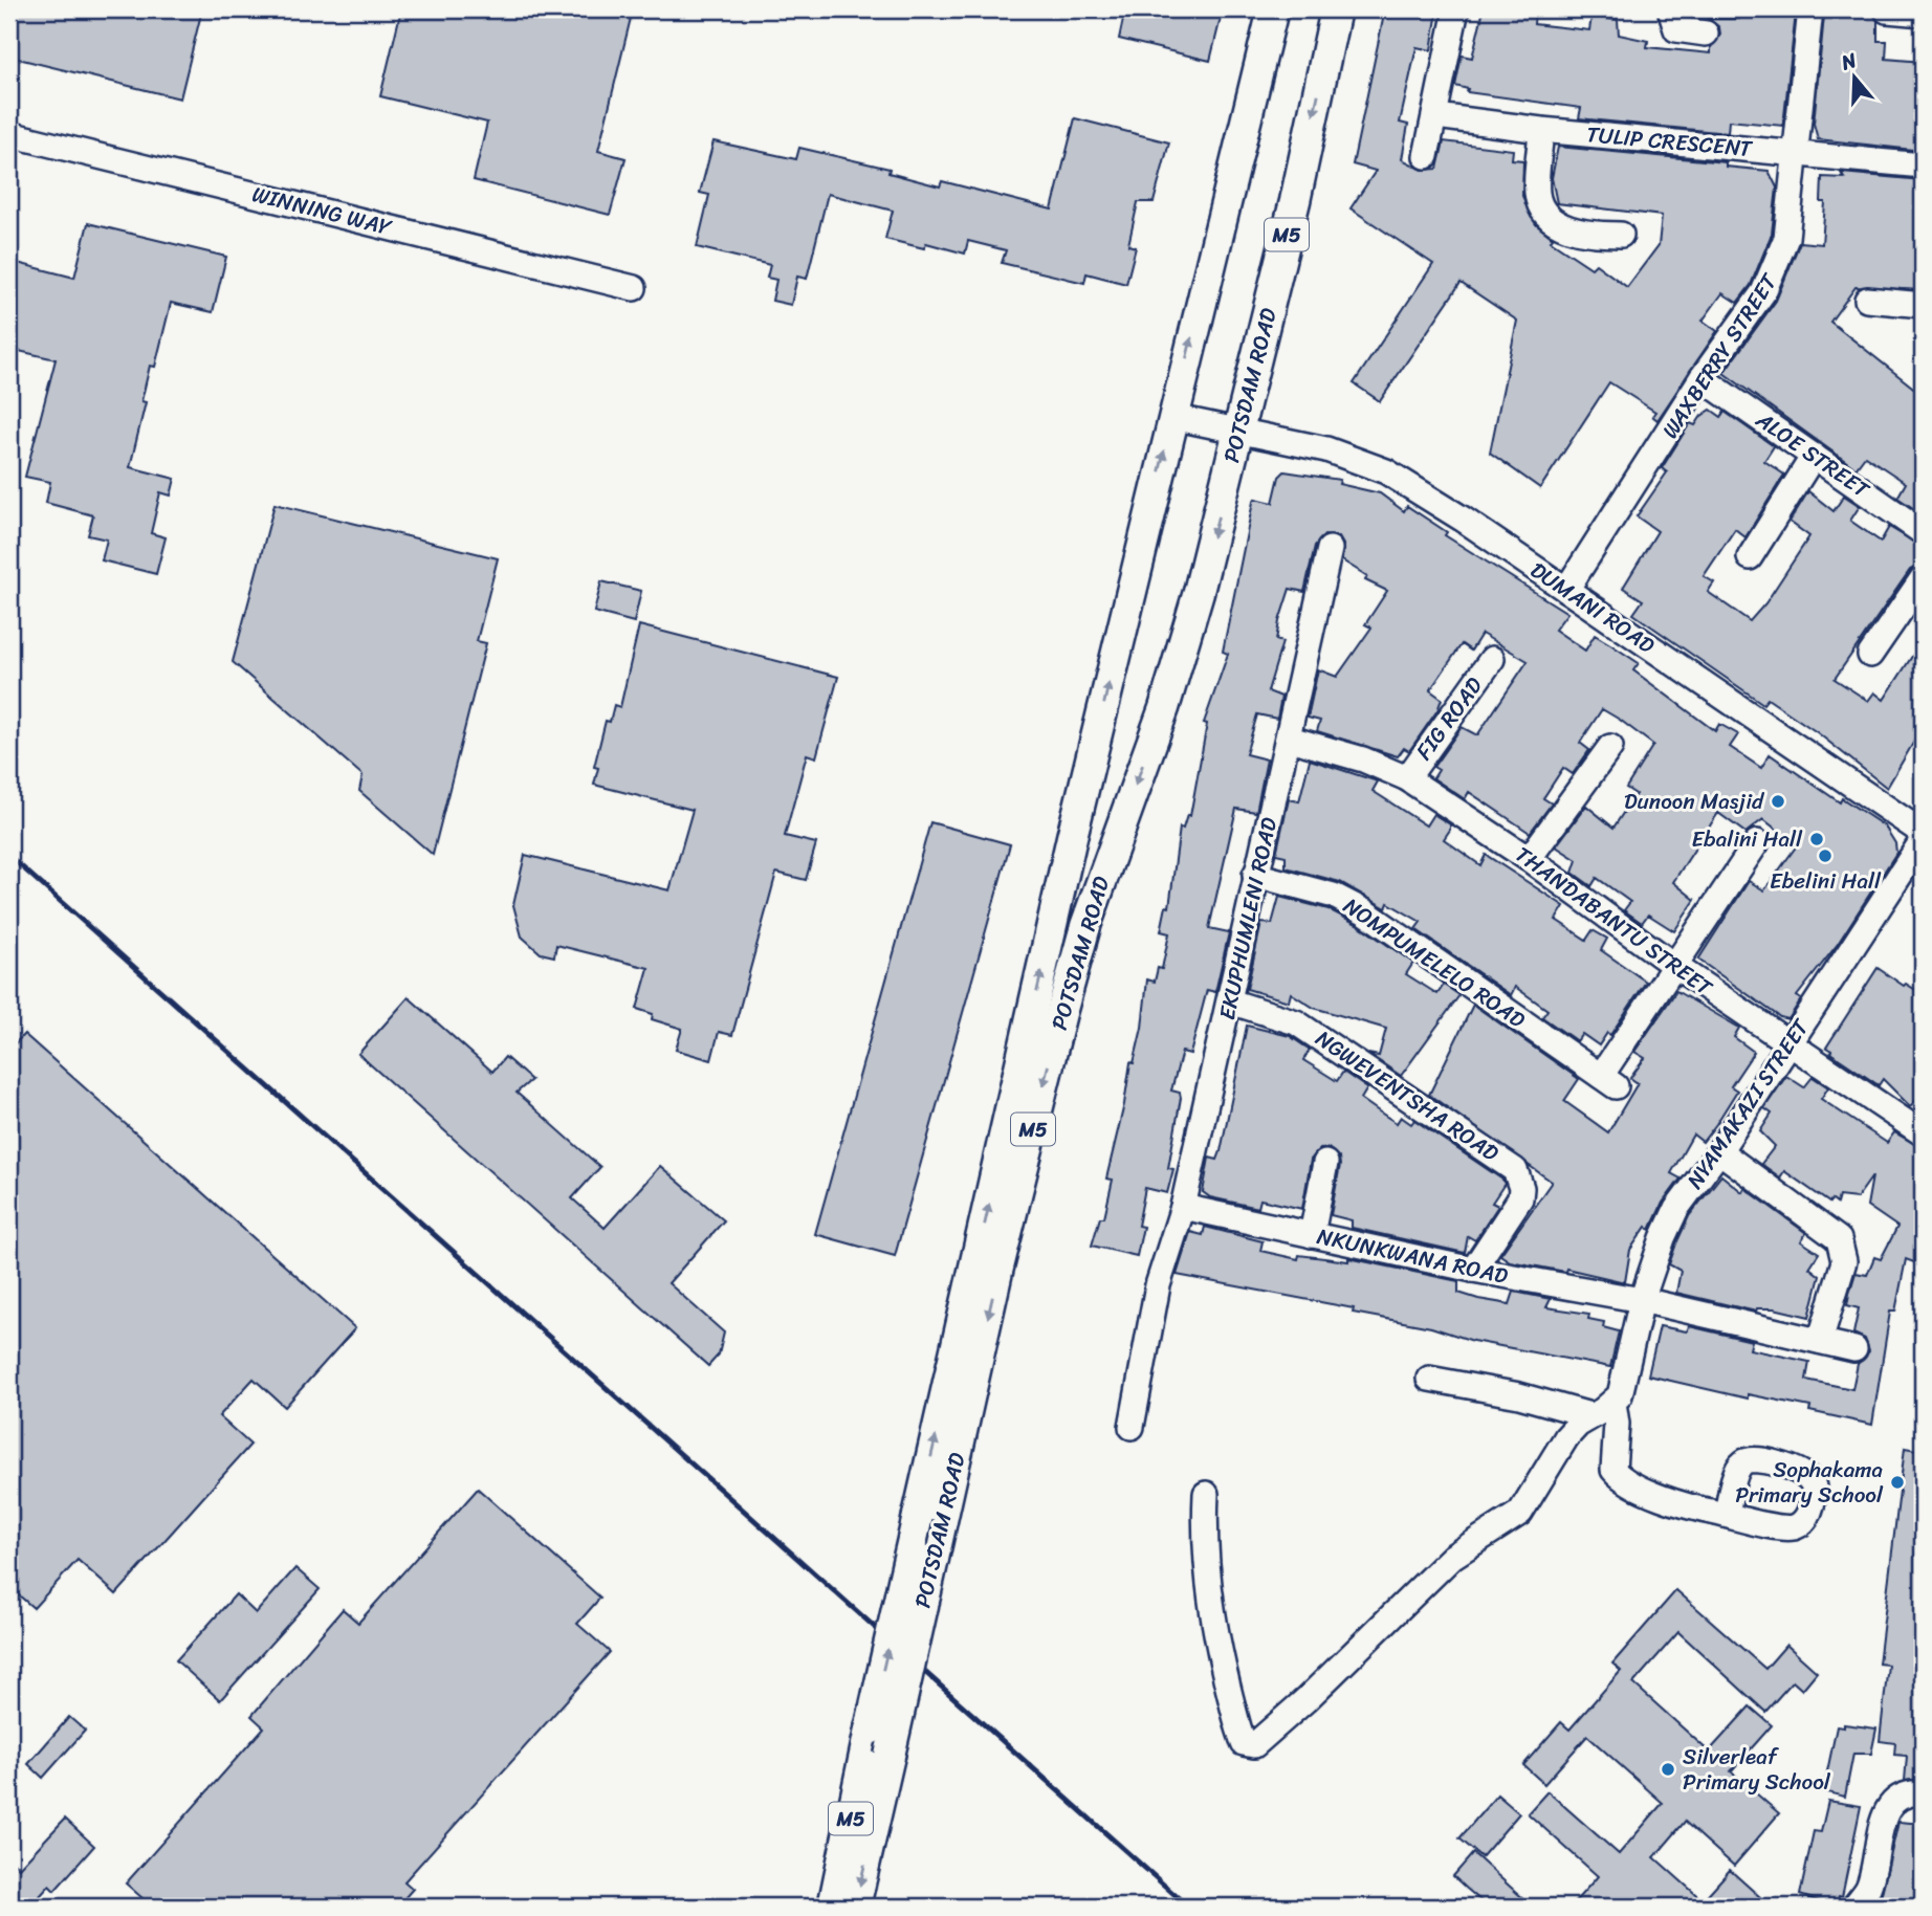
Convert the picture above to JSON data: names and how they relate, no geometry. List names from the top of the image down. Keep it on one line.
{"streets":{"main road":["M5","POTSDAM ROAD"],"street":["TULIP CRESCENT","WINNING WAY","WAXBERRY STREET","ALOE STREET","DUMANI ROAD","FIG ROAD","EKUPHUMLENI ROAD","THANDABANTU STREET","NOMPUMELELO ROAD","NGWEVENTSHA ROAD","NYAMAKAZI STREET","NKUNKWANA ROAD"]},"crossings":[["TULIP CRESCENT","WAXBERRY STREET"],["WAXBERRY STREET","ALOE STREET"],["WAXBERRY STREET","DUMANI ROAD"],["POTSDAM ROAD","DUMANI ROAD"],["FIG ROAD","THANDABANTU STREET"],["EKUPHUMLENI ROAD","THANDABANTU STREET"],["EKUPHUMLENI ROAD","NOMPUMELELO ROAD"],["EKUPHUMLENI ROAD","NGWEVENTSHA ROAD"],["EKUPHUMLENI ROAD","NKUNKWANA ROAD"],["THANDABANTU STREET","NOMPUMELELO ROAD"],["THANDABANTU STREET","NYAMAKAZI STREET"],["NGWEVENTSHA ROAD","NKUNKWANA ROAD"],["NYAMAKAZI STREET","NKUNKWANA ROAD"]],"places":["Dunoon Masjid","Ebalini Hall","Ebelini Hall","Sophakama Primary School","Silverleaf Primary School"],"north":"top"}
